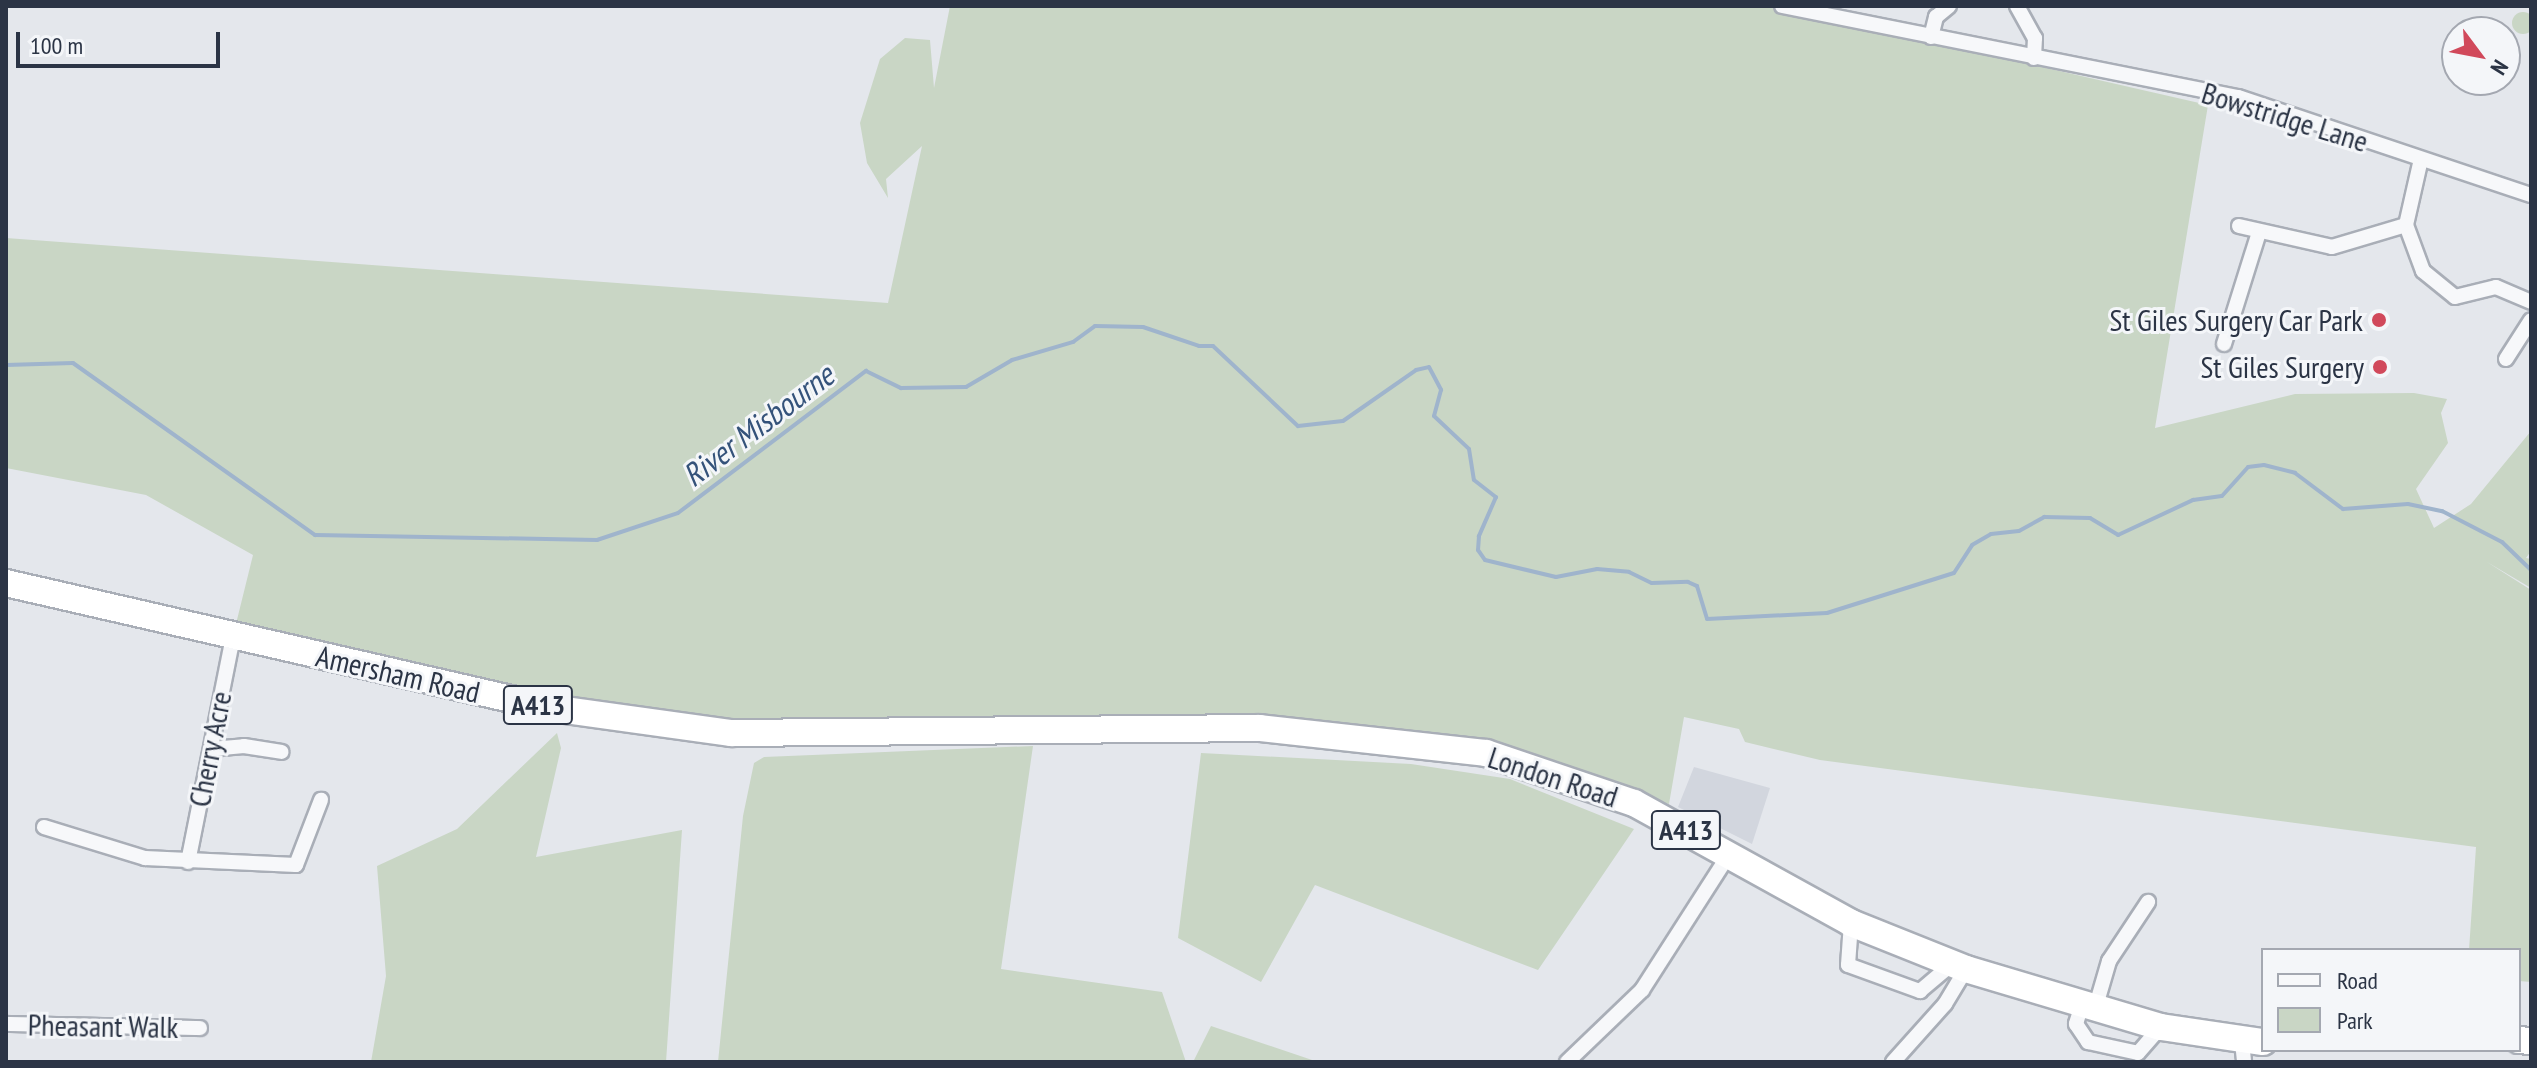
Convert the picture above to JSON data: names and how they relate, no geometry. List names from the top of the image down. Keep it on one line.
{"streets":{"highway":["Amersham Road","A413","London Road"],"street":["Bowstridge Lane","Cherry Acre","Pheasant Walk"]},"crossings":[["Amersham Road","Cherry Acre"],["Amersham Road","London Road"]],"water":["River Misbourne"],"places":["St Giles Surgery Car Park","St Giles Surgery"],"legend":["Road","Park"],"scale_bar":"100 m","north":"bottom right"}
